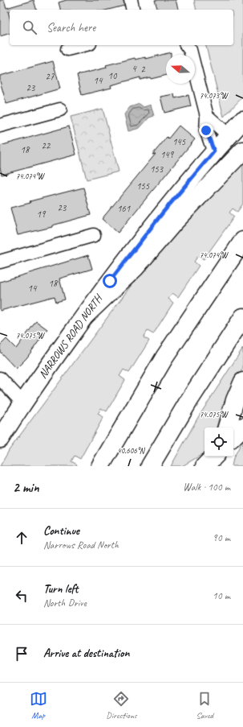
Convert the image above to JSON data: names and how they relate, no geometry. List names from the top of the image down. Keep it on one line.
{"streets":{"main road":["NARROWS ROAD NORTH"]},"house_numbers":["4","2","10","27","14","23","145","22","18","149","153","155","23","161","19","18","14"],"north":"left","page":{"search":"Search here","heading":["2 min","Walk · 100 m"],"list":[["Continue","Narrows Road North","90 m"],["Turn left","North Drive","10 m"],"Arrive at destination"],"nav":["Map","Directions","Saved"]},"coordinates":["74.073°W","74.074°W","74.075°W","40.606°N"]}
